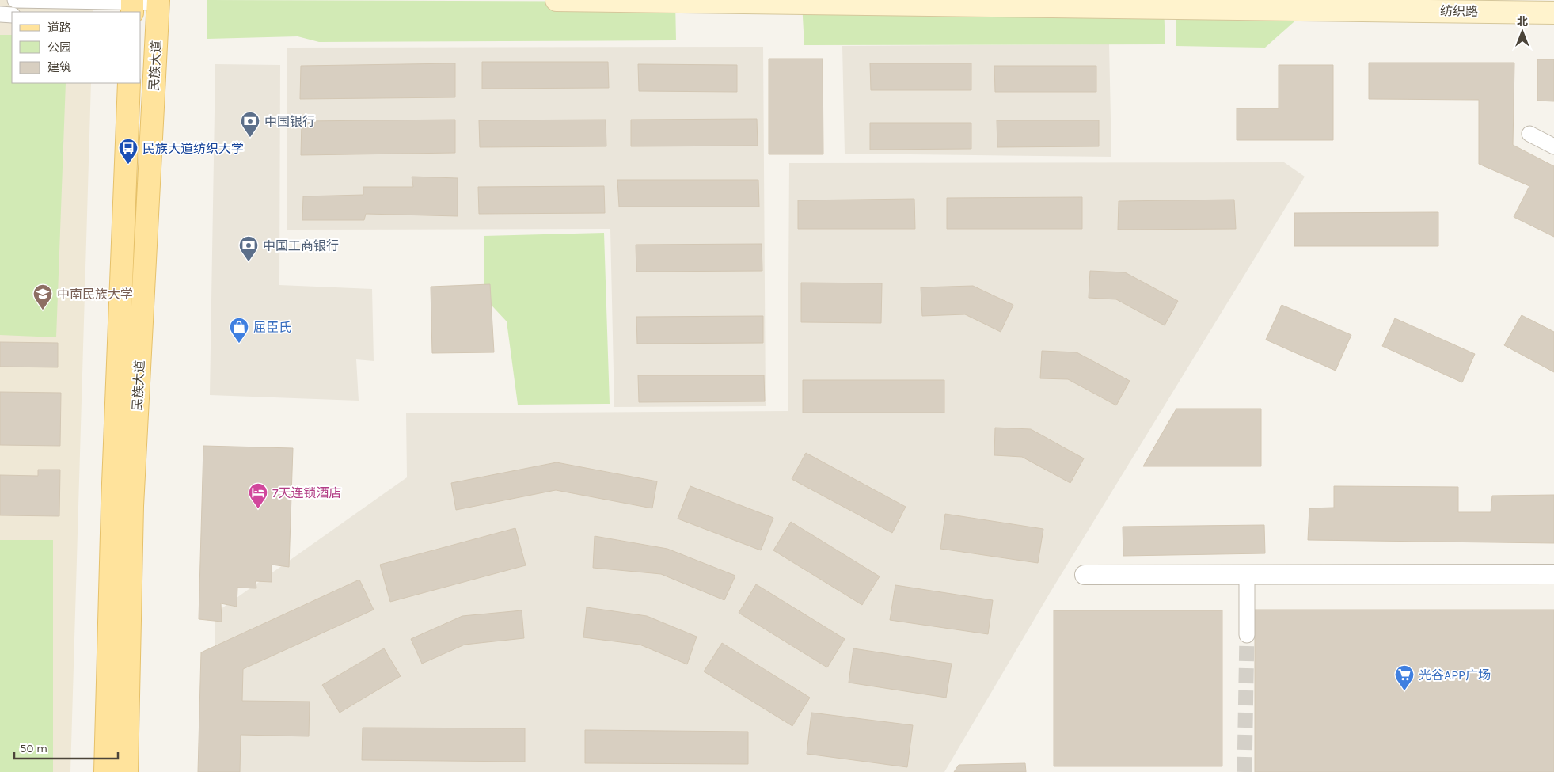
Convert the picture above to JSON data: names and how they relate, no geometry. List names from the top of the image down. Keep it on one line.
{"streets":{"main road":["纺织路","民族大道"]},"places":{"bank":["中国银行","中国工商银行"],"bus stop":["民族大道纺织大学"],"school or university":["中南民族大学"],"shop":["屈臣氏"],"hotel":["7天连锁酒店"],"supermarket":["光谷APP广场"]},"legend":["道路","公园","建筑"],"scale_bar":"50 m","north":"top"}
